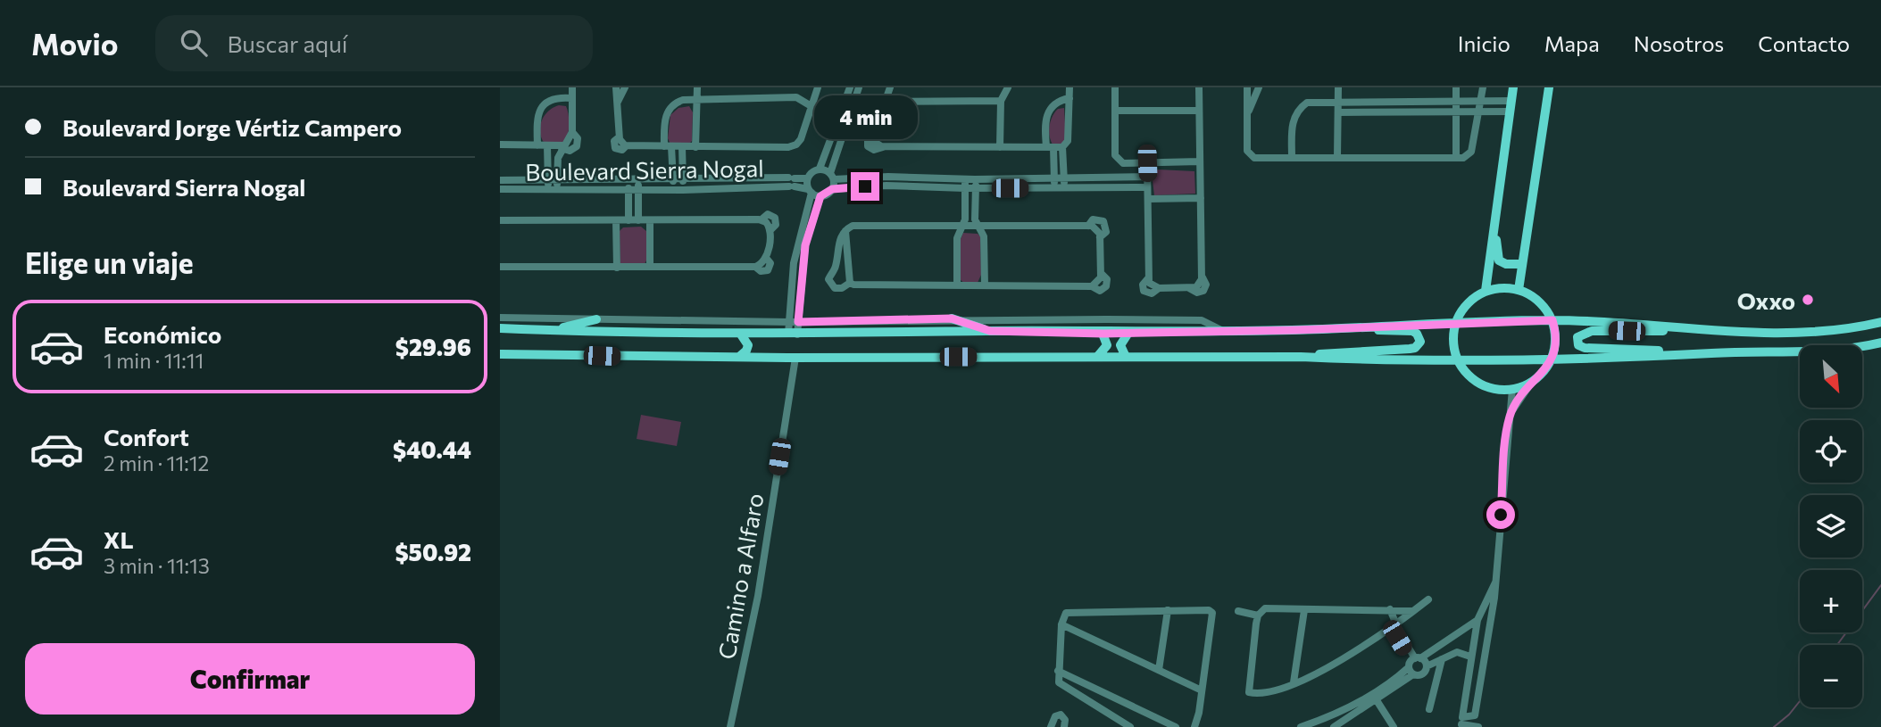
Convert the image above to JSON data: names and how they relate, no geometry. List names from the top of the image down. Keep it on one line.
{"streets":{"street":["Boulevard Sierra Nogal","Camino a Alfaro"]},"places":["Oxxo"],"north":"bottom right","page":{"header":"Movio","search":"Buscar aquí","nav":["Inicio","Mapa","Nosotros","Contacto"],"banner":["Boulevard Jorge Vértiz Campero","Boulevard Sierra Nogal"],"bubble":"4 min","heading":"Elige un viaje","list":[{"name":"Económico","note":"1 min · 11:11","value":"$29.96"},{"name":"Confort","note":"2 min · 11:12","value":"$40.44"},{"name":"XL","note":"3 min · 11:13","value":"$50.92"}],"map_buttons":["+","−"],"buttons":"Confirmar"}}
